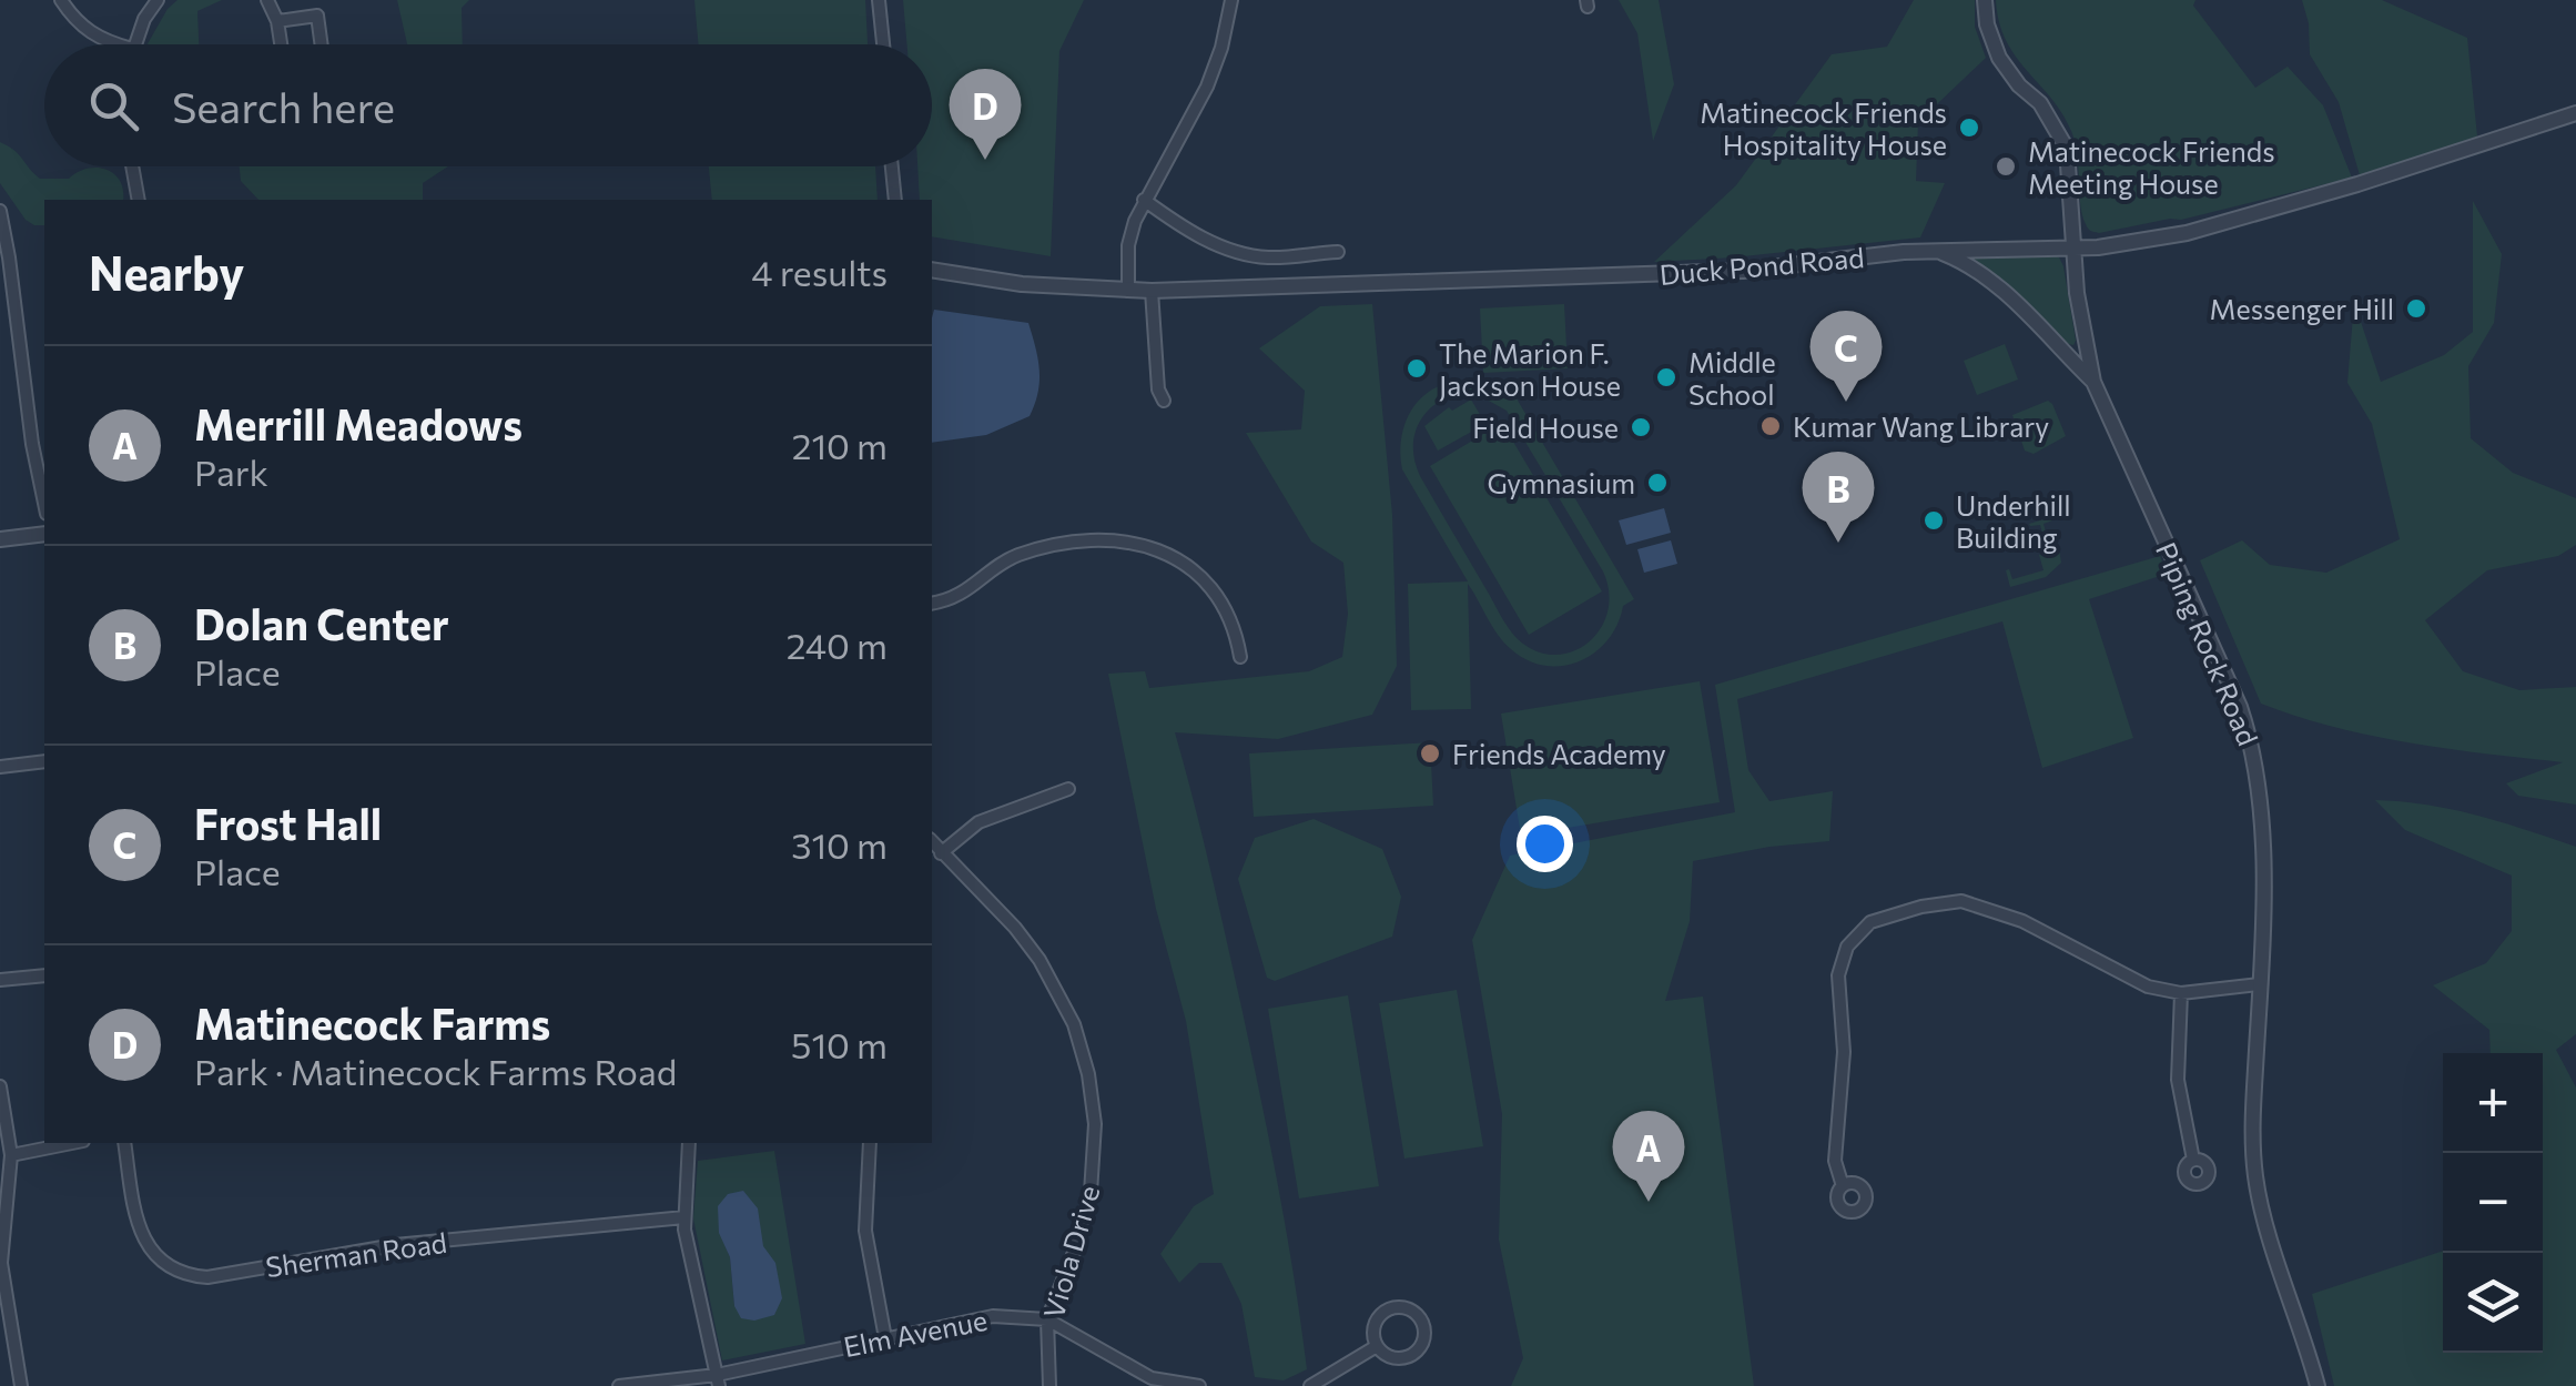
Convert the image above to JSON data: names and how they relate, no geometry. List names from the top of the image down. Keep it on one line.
{"streets":{"street":["Duck Pond Road","Piping Rock Road","Viola Drive","Sherman Road","Elm Avenue"]},"crossings":[["Duck Pond Road","Piping Rock Road"],["Viola Drive","Elm Avenue"]],"places":["Matinecock Friends Hospitality House","Matinecock Friends Meeting House","Messenger Hill","The Marion F. Jackson House","Middle School","Kumar Wang Library","Field House","Gymnasium","Underhill Building","Friends Academy"],"page":{"search":"Search here","pins":["D","C","B","A"],"heading":["Nearby","4 results"],"list":[{"mark":"A","name":"Merrill Meadows","note":"Park","value":"210 m"},{"mark":"B","name":"Dolan Center","note":"Place","value":"240 m"},{"mark":"C","name":"Frost Hall","note":"Place","value":"310 m"},{"mark":"D","name":"Matinecock Farms","note":"Park · Matinecock Farms Road","value":"510 m"}],"map_buttons":["+","−"]}}
